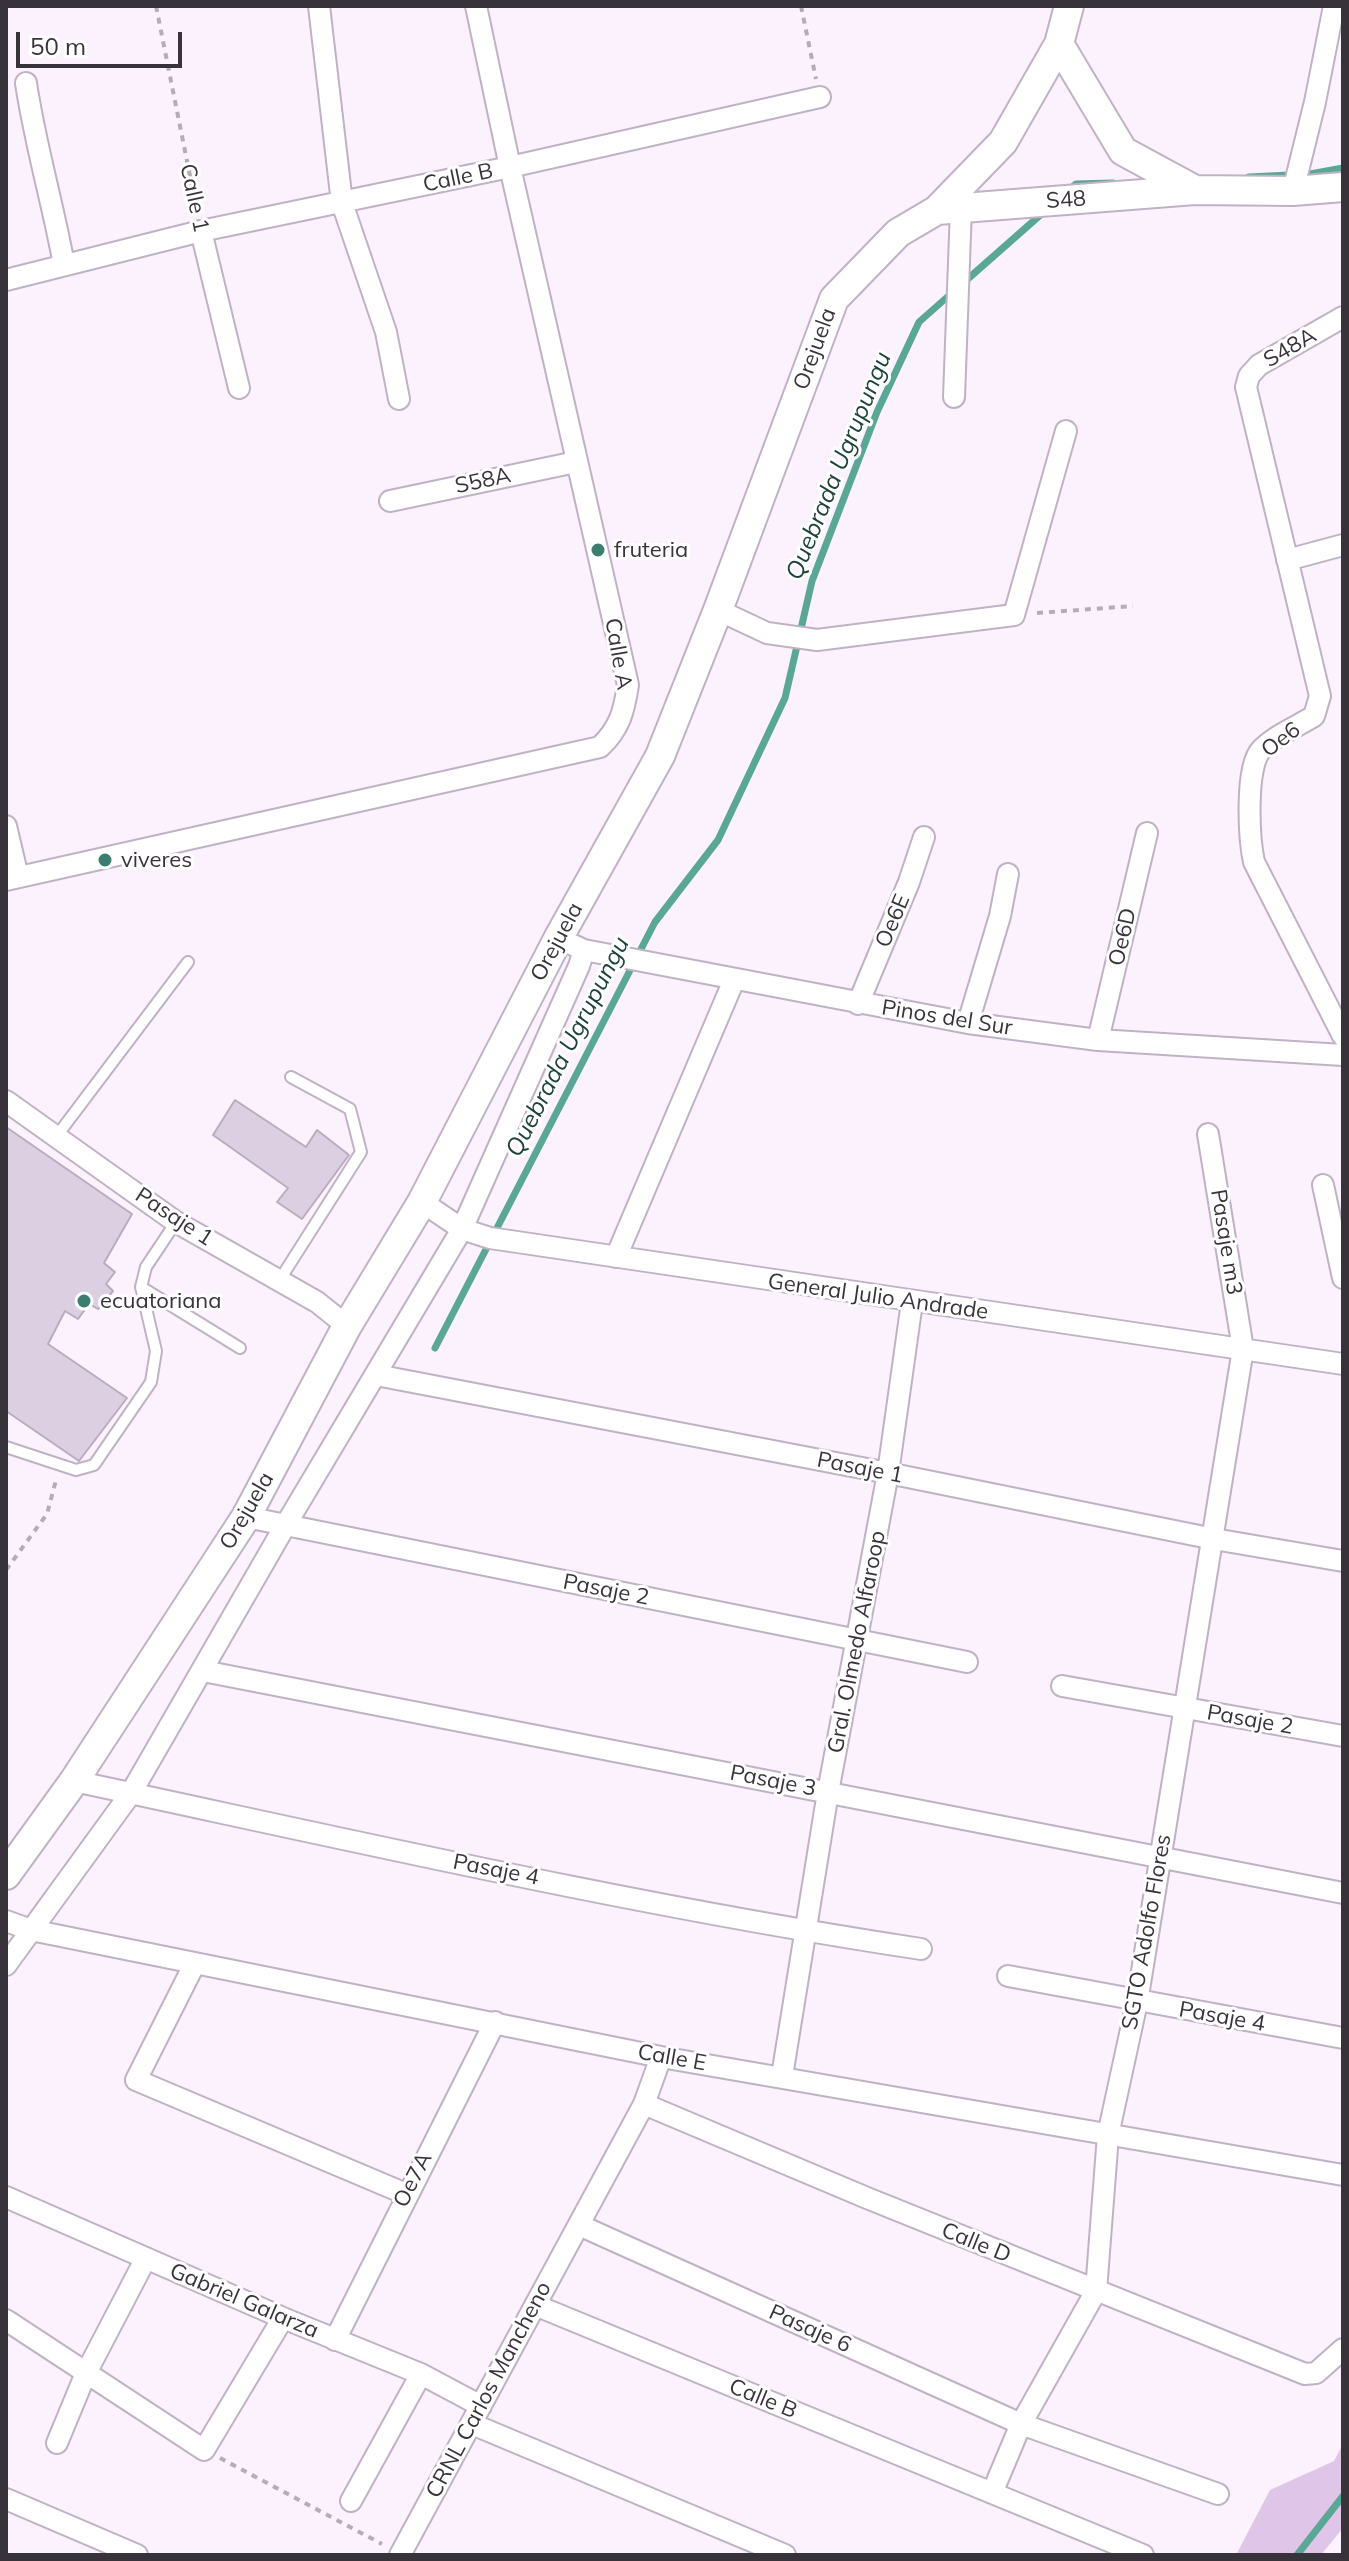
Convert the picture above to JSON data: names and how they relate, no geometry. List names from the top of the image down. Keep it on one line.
{"streets":{"street":["Calle B","Calle 1","S48","S48A","Orejuela","S58A","Calle A","Oe6","Oe6E","Oe6D","Pinos del Sur","Pasaje 1","Pasaje m3","General Julio Andrade","Pasaje 2","Gral. Olmedo Alfaroop","Pasaje 3","Pasaje 4","SGTO Adolfo Flores","Calle E","Oe7A","Calle D","Gabriel Galarza","Pasaje 6","CRNL Carlos Mancheno"]},"crossings":[["Calle B","Calle 1"],["Calle B","Calle A"],["Calle B","SGTO Adolfo Flores"],["Calle B","CRNL Carlos Mancheno"],["S48","Orejuela"],["S48A","Oe6"],["Orejuela","Pinos del Sur"],["Orejuela","Pasaje 1"],["Orejuela","General Julio Andrade"],["Orejuela","Pasaje 2"],["Orejuela","Pasaje 4"],["S58A","Calle A"],["Oe6","Pinos del Sur"],["Oe6E","Pinos del Sur"],["Oe6D","Pinos del Sur"],["Pasaje 1","Gral. Olmedo Alfaroop"],["Pasaje 1","SGTO Adolfo Flores"],["Pasaje m3","General Julio Andrade"],["Pasaje m3","SGTO Adolfo Flores"],["General Julio Andrade","Gral. Olmedo Alfaroop"],["General Julio Andrade","SGTO Adolfo Flores"],["Pasaje 2","Gral. Olmedo Alfaroop"],["Pasaje 2","SGTO Adolfo Flores"],["Gral. Olmedo Alfaroop","Pasaje 3"],["Gral. Olmedo Alfaroop","Pasaje 4"],["Gral. Olmedo Alfaroop","Calle E"],["Pasaje 3","SGTO Adolfo Flores"],["Pasaje 4","SGTO Adolfo Flores"],["SGTO Adolfo Flores","Calle E"],["SGTO Adolfo Flores","Calle D"],["SGTO Adolfo Flores","Pasaje 6"],["Calle E","Oe7A"],["Oe7A","Gabriel Galarza"],["Gabriel Galarza","CRNL Carlos Mancheno"],["Pasaje 6","CRNL Carlos Mancheno"]],"water":["Quebrada Ugrupungu"],"places":["fruteria","viveres","ecuatoriana"],"scale_bar":"50 m"}
